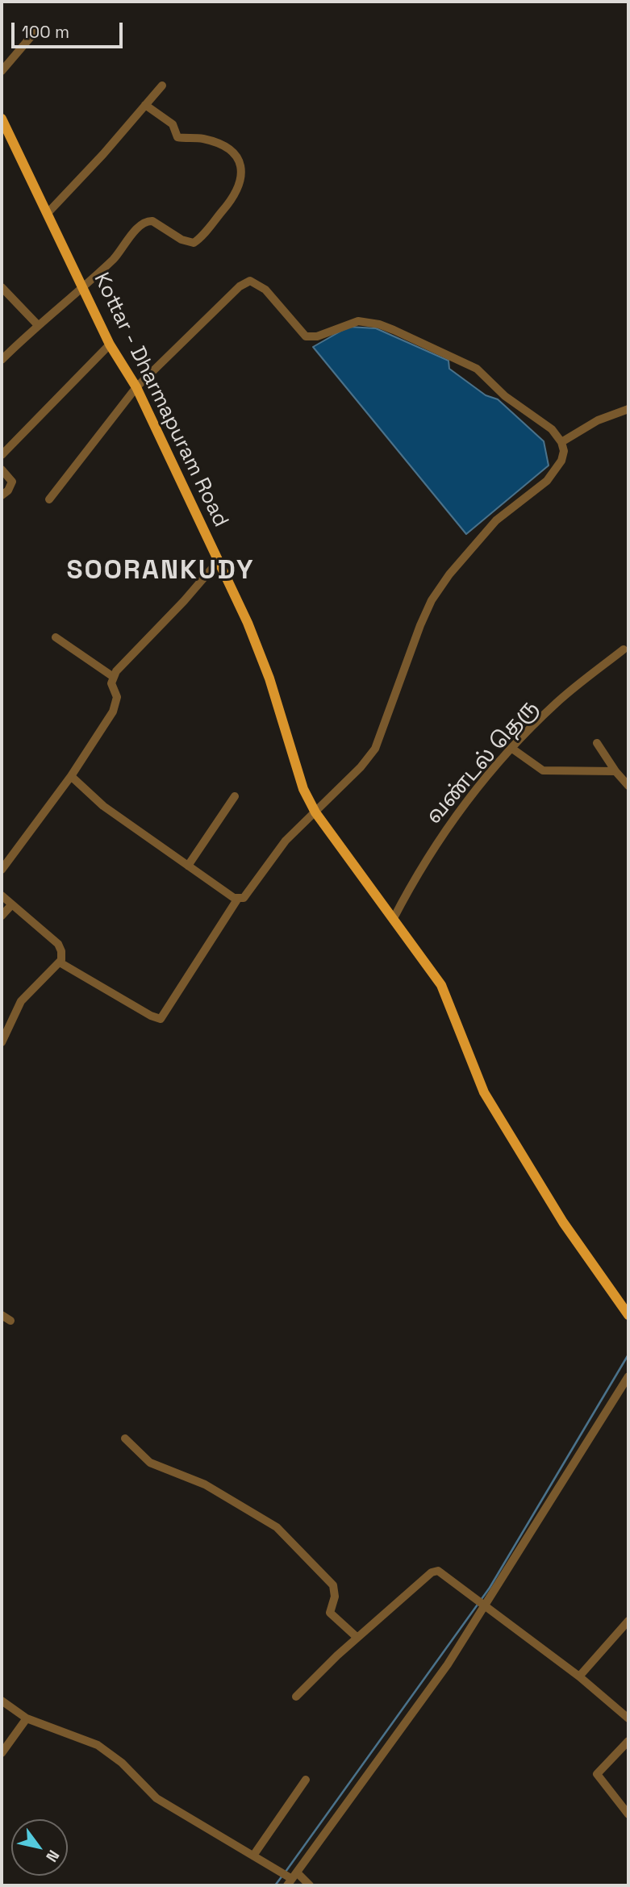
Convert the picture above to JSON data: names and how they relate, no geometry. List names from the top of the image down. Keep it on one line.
{"streets":{"main road":["Kottar - Dharmapuram Road"],"street":["வண்டல் தெரு"]},"crossings":[["Kottar - Dharmapuram Road","வண்டல் தெரு"]],"districts":["SOORANKUDY"],"scale_bar":"100 m","north":"bottom right"}
